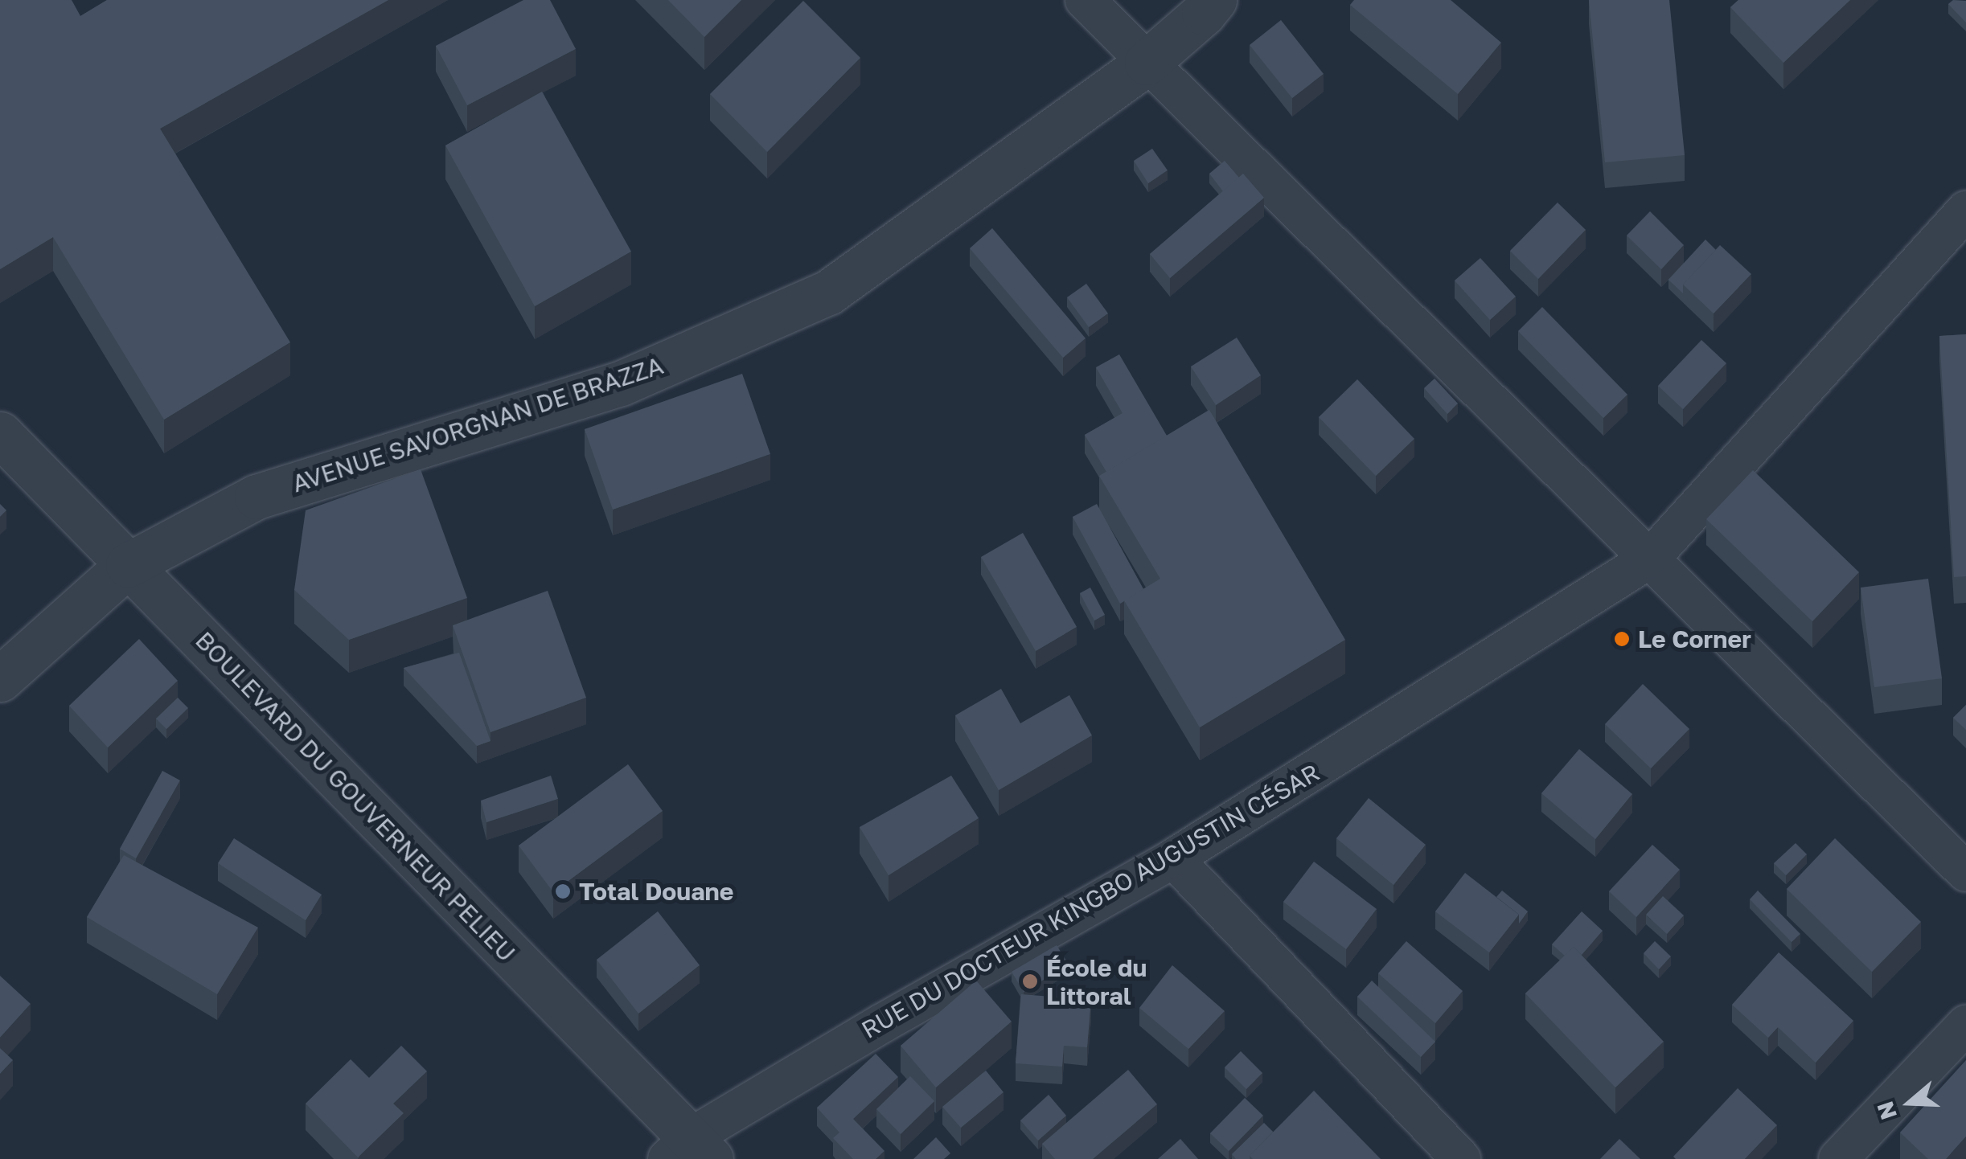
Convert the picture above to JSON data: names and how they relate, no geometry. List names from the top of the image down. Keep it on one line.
{"streets":{"street":["AVENUE SAVORGNAN DE BRAZZA","BOULEVARD DU GOUVERNEUR PELIEU","RUE DU DOCTEUR KINGBO AUGUSTIN CÉSAR"]},"crossings":[["AVENUE SAVORGNAN DE BRAZZA","BOULEVARD DU GOUVERNEUR PELIEU"],["BOULEVARD DU GOUVERNEUR PELIEU","RUE DU DOCTEUR KINGBO AUGUSTIN CÉSAR"]],"places":["Le Corner","Total Douane","École du Littoral"],"north":"left"}
